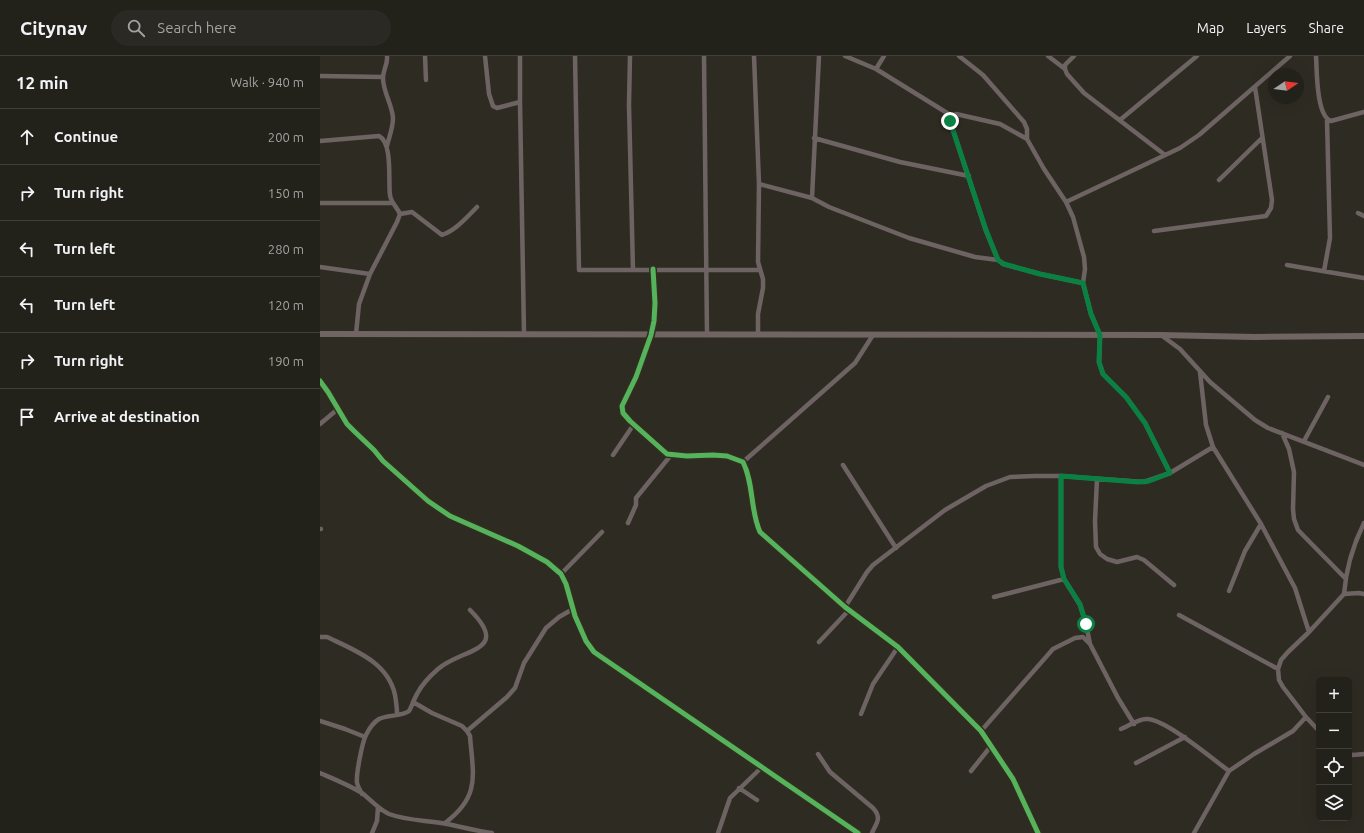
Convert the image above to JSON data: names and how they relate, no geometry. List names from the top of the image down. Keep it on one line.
{"north":"right","page":{"header":"Citynav","search":"Search here","nav":["Map","Layers","Share"],"heading":["12 min","Walk · 940 m"],"list":[["Continue","200 m"],["Turn right","150 m"],["Turn left","280 m"],["Turn left","120 m"],["Turn right","190 m"],"Arrive at destination"],"map_buttons":["+","−"]}}
